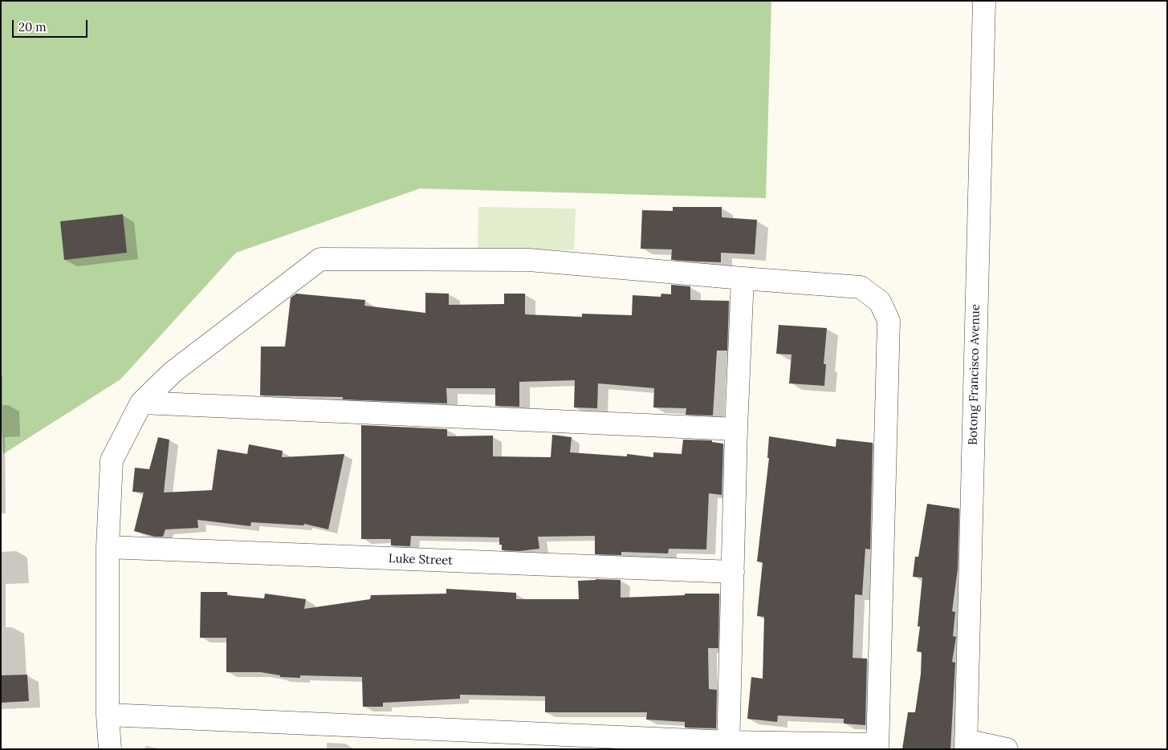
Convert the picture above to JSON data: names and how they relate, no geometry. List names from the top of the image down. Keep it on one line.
{"streets":{"street":["Botong Francisco Avenue","Luke Street"]},"scale_bar":"20 m"}
